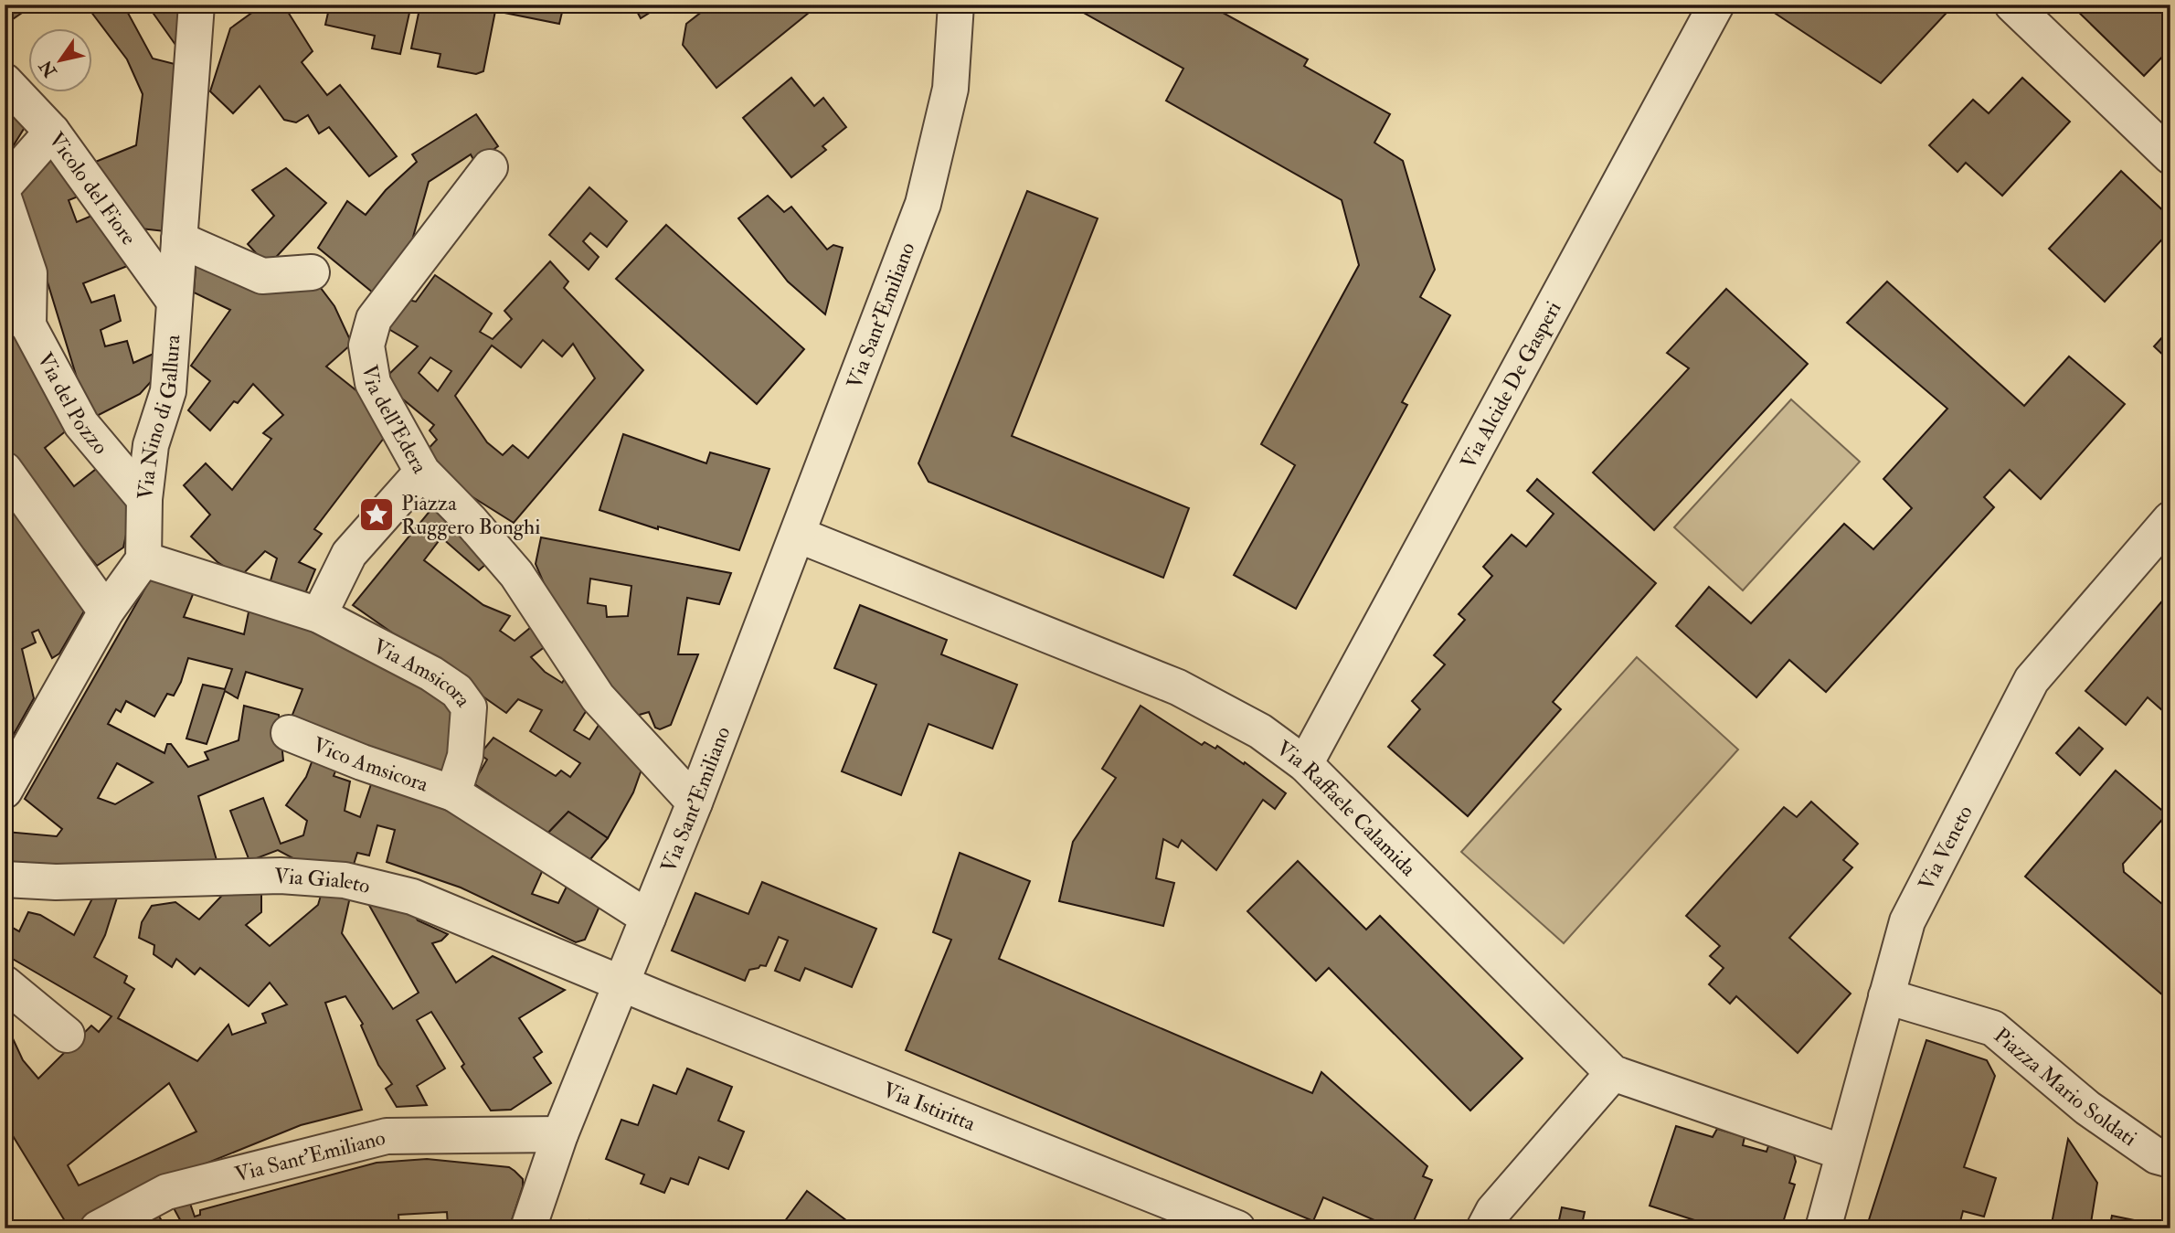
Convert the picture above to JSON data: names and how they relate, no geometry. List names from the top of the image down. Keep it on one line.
{"streets":{"street":["Vicolo del Fiore","Via Sant'Emiliano","Via Alcide De Gasperi","Via del Pozzo","Via Nino di Gallura","Via dell'Edera","Via Amsicora","Vico Amsicora","Via Raffaele Calamida","Via Veneto","Via Gialeto","Piazza Mario Soldati","Via Istiritta"]},"crossings":[["Vicolo del Fiore","Via Nino di Gallura"],["Via Sant'Emiliano","Via dell'Edera"],["Via Sant'Emiliano","Via Raffaele Calamida"],["Via Sant'Emiliano","Via Gialeto"],["Via Sant'Emiliano","Via Istiritta"],["Via Alcide De Gasperi","Via Raffaele Calamida"],["Via del Pozzo","Via Nino di Gallura"],["Via Nino di Gallura","Via Amsicora"],["Via Amsicora","Vico Amsicora"],["Via Raffaele Calamida","Via Veneto"],["Via Veneto","Piazza Mario Soldati"],["Via Gialeto","Via Istiritta"]],"places":{"place":["Piazza Ruggero Bonghi"]},"north":"bottom left"}
